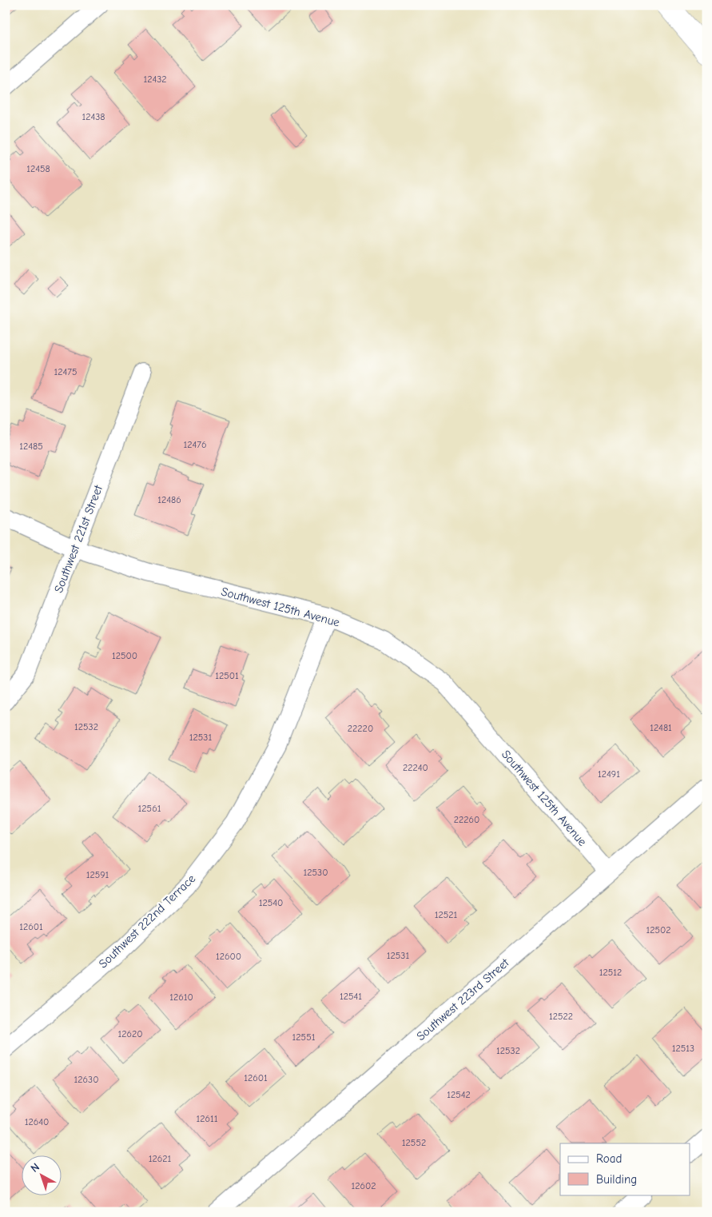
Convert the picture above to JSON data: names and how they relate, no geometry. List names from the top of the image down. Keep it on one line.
{"streets":{"street":["Southwest 221st Street","Southwest 125th Avenue","Southwest 222nd Terrace","Southwest 223rd Street"]},"crossings":[["Southwest 221st Street","Southwest 125th Avenue"],["Southwest 125th Avenue","Southwest 222nd Terrace"],["Southwest 125th Avenue","Southwest 223rd Street"]],"house_numbers":["12432","12438","12458","12475","12476","12485","12486","12500","12501","12532","12481","22220","12531","22240","12491","12561","22260","12530","12591","12540","12521","12601","12502","12531","12600","12512","12541","12610","12522","12620","12551","12513","12532","12601","12630","12542","12611","12640","12552","12621","12602"],"legend":["Road","Building"],"north":"top left"}
